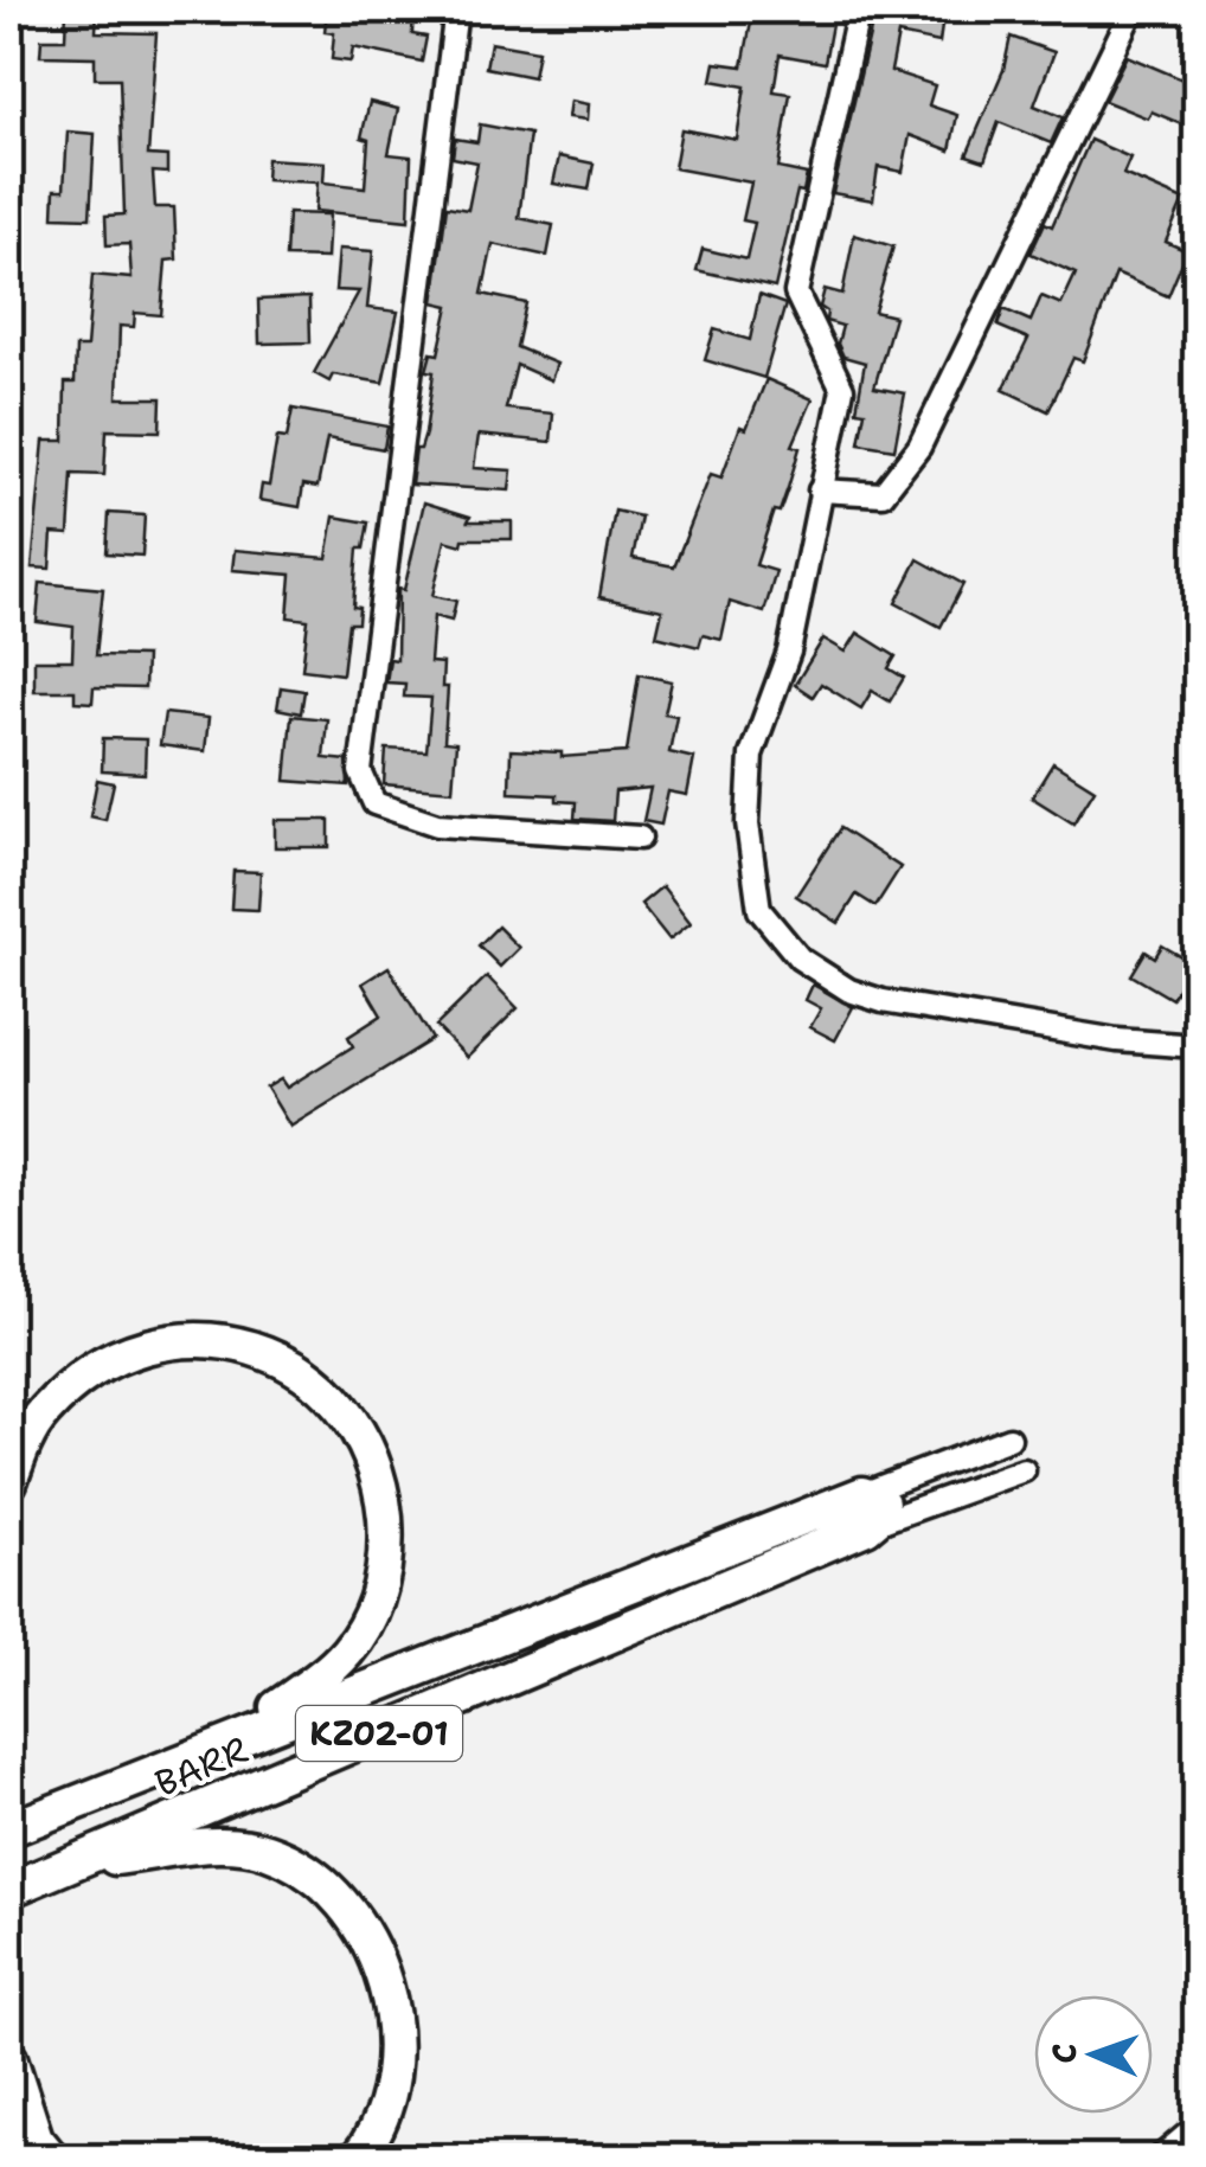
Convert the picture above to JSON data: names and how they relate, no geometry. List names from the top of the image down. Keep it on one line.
{"streets":{"highway":["KZ02-01","BARR"]},"crossings":[["KZ02-01","BARR"]],"north":"left"}
